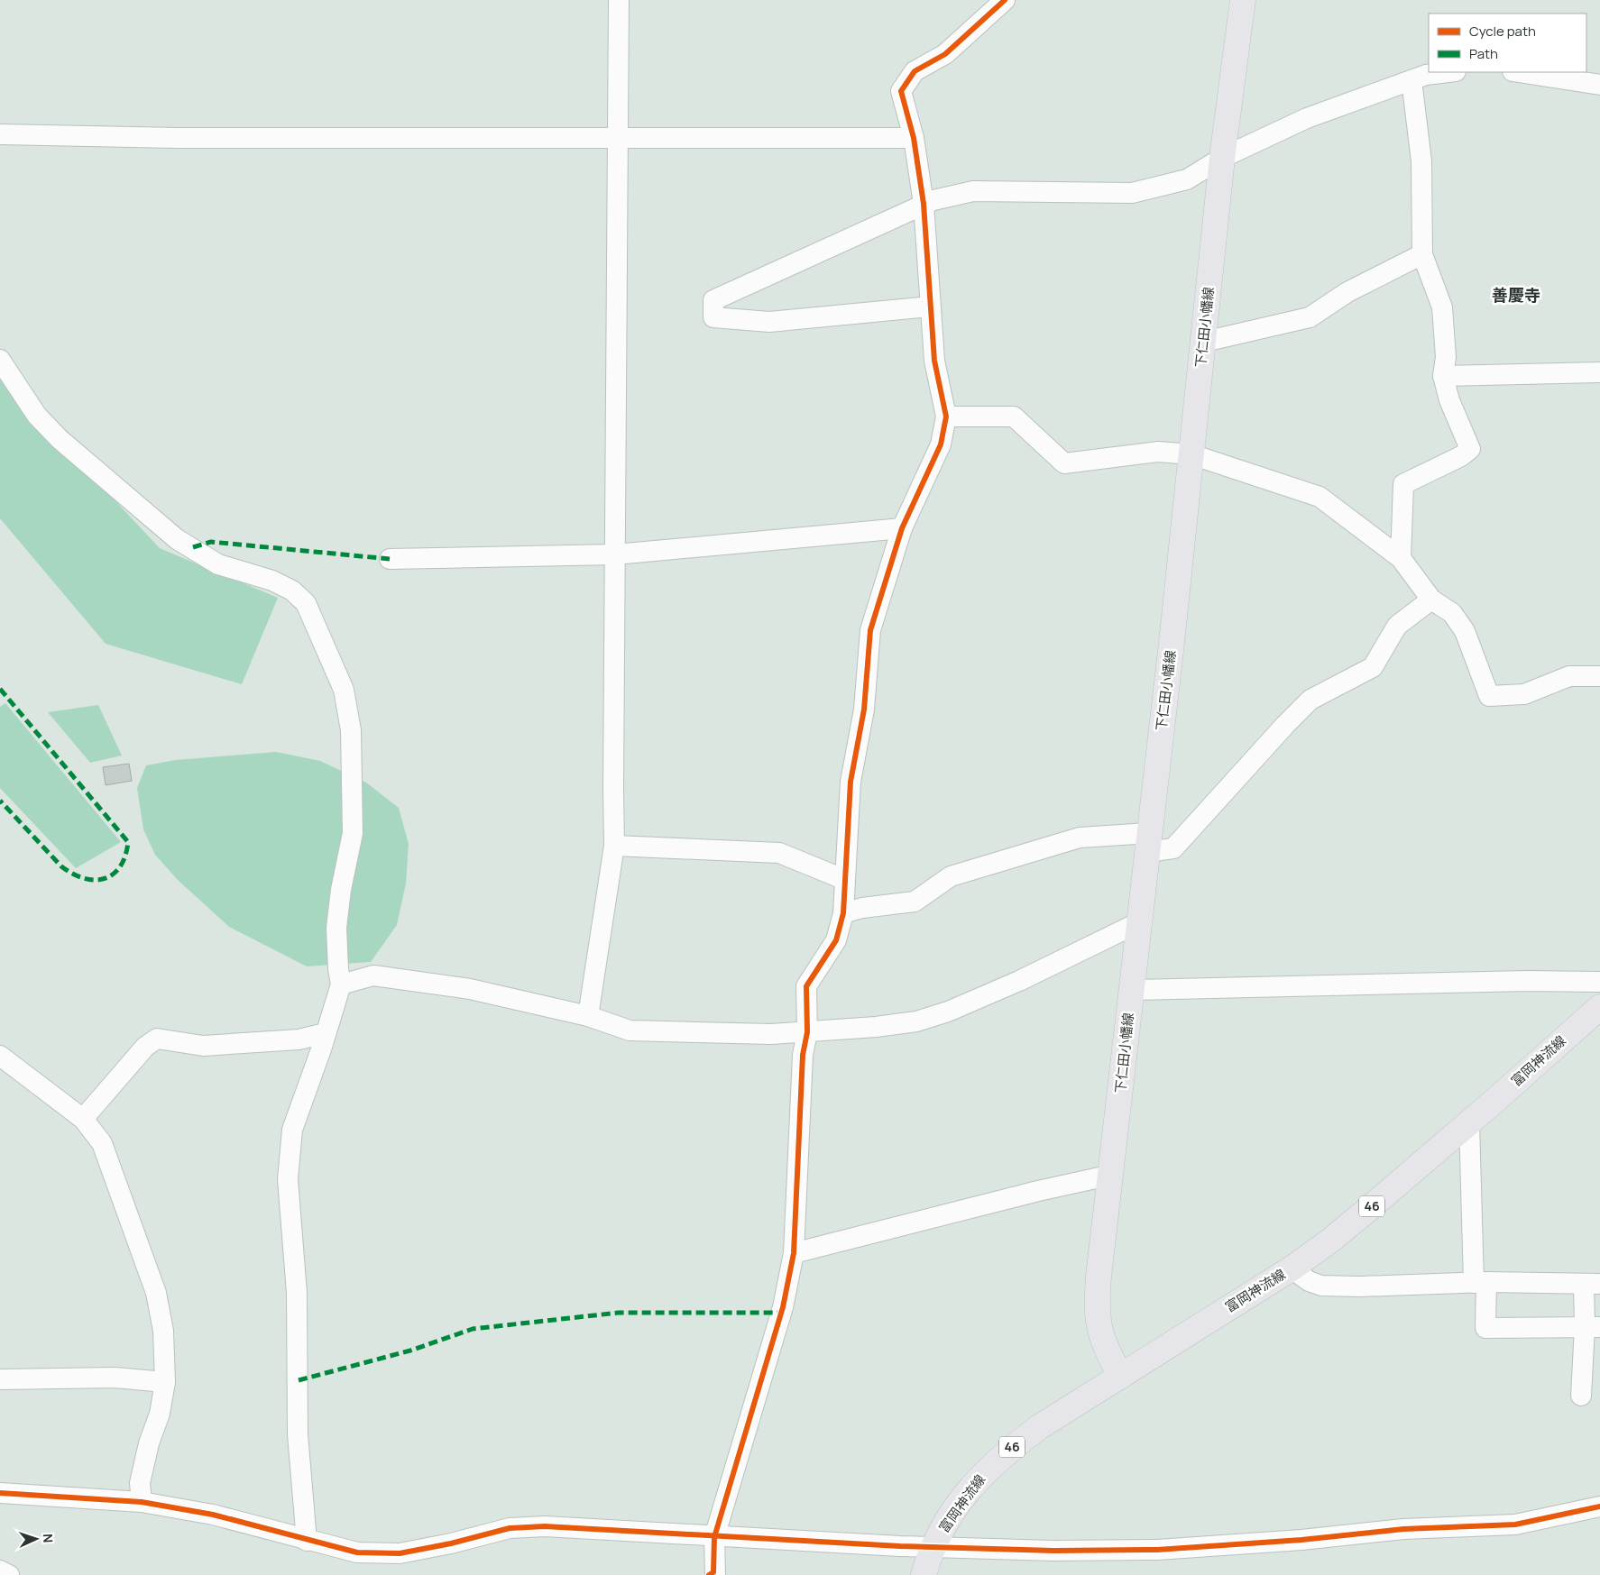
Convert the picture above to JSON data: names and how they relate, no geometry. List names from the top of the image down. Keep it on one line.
{"streets":{"main road":["下仁田小幡線","富岡神流線","46"]},"crossings":[["下仁田小幡線","富岡神流線"]],"districts":["善慶寺"],"legend":["Cycle path","Path"],"north":"right"}
